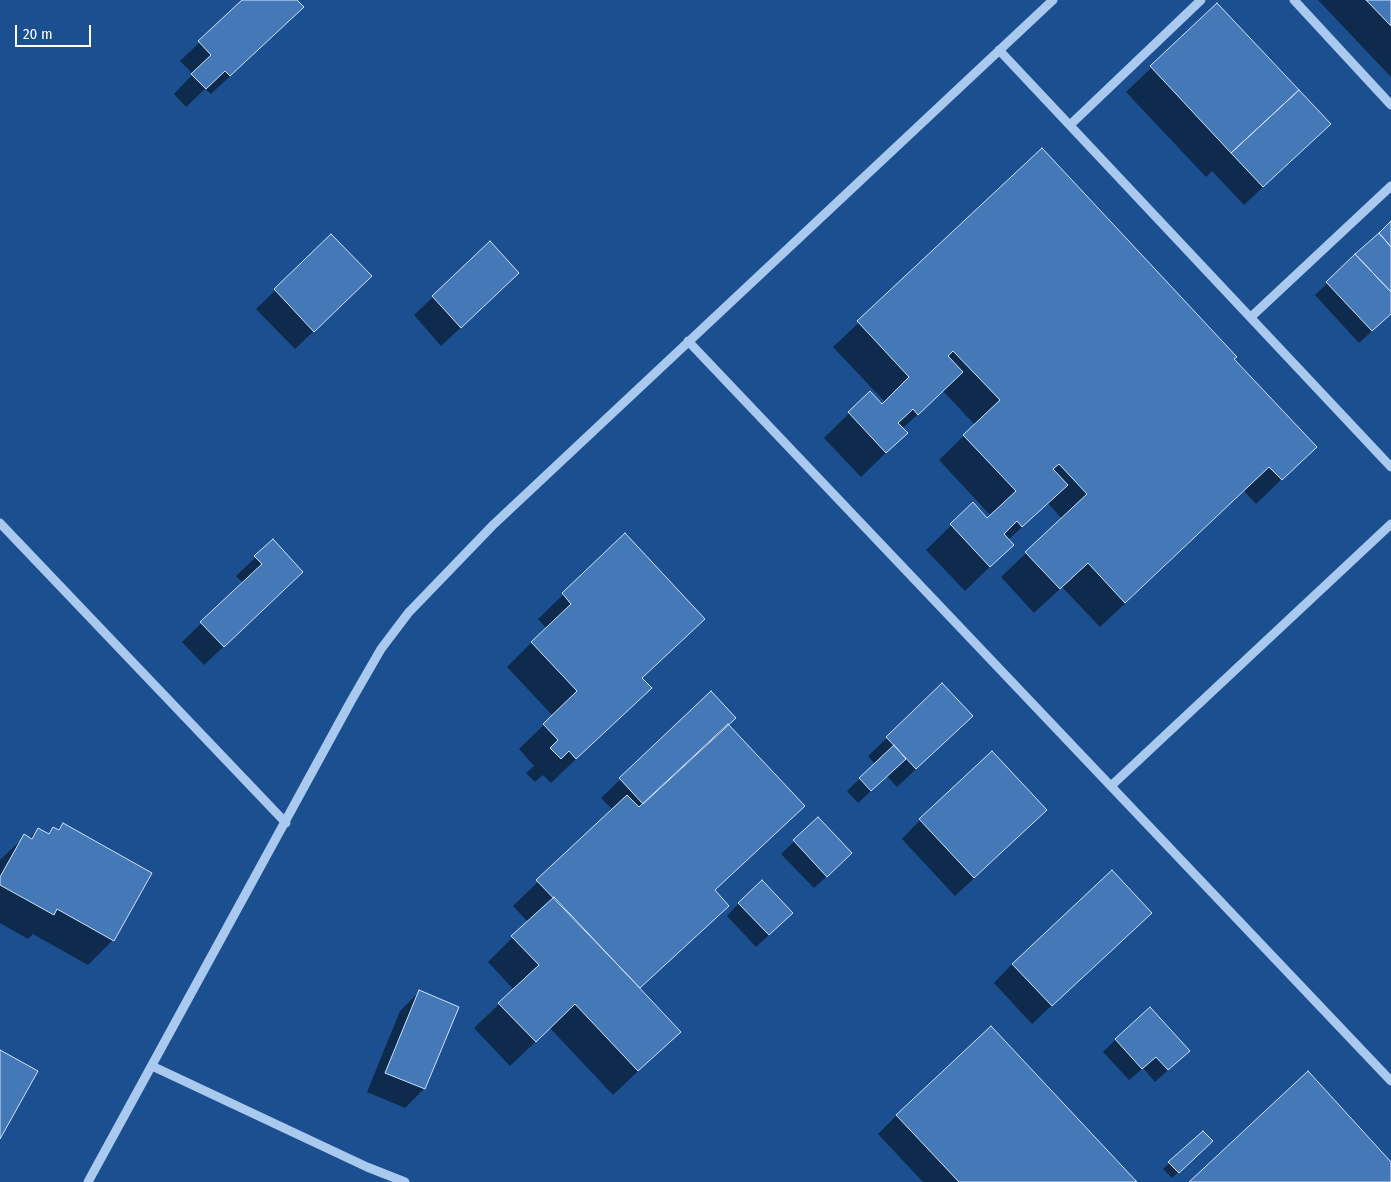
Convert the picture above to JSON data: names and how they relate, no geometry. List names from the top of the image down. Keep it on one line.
{"scale_bar":"20 m"}
